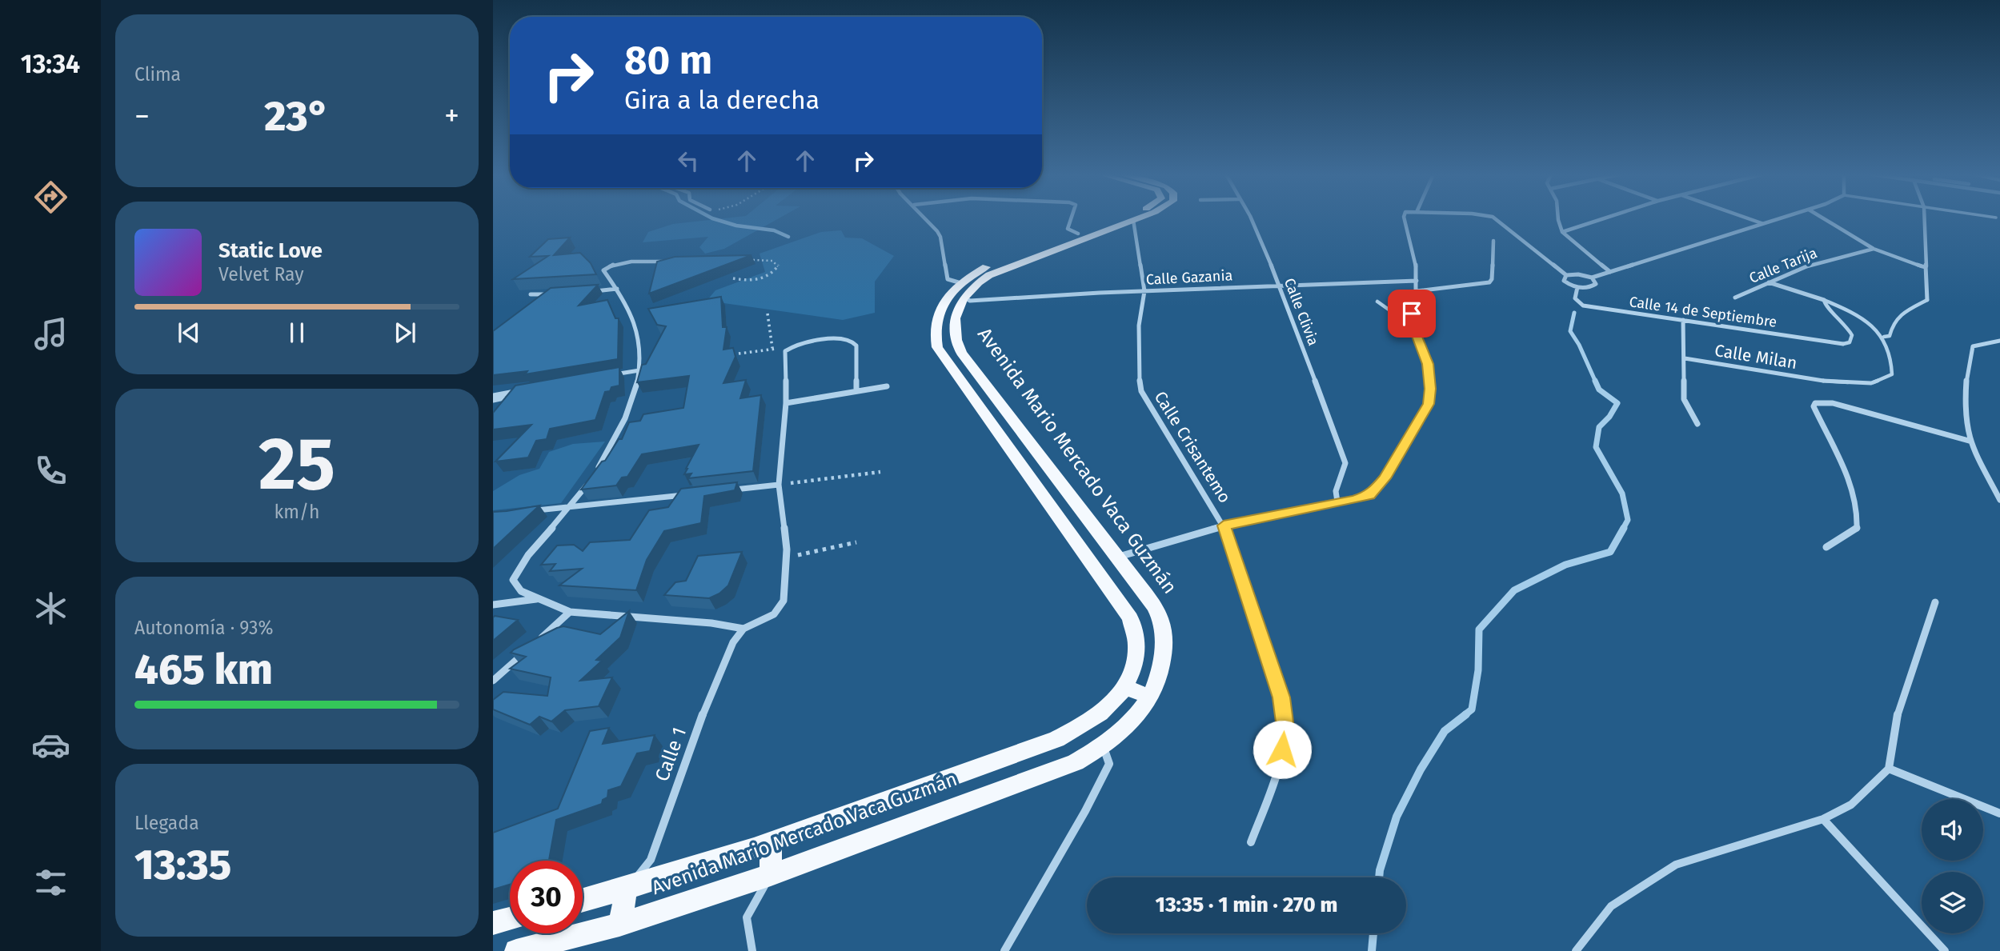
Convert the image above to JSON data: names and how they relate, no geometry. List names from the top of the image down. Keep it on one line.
{"streets":{"main road":["Avenida Mario Mercado Vaca Guzmán"],"street":["Calle Tarija","Calle Gazania","Calle Clivia","Calle 14 de Septiembre","Calle Milan","Calle Crisantemo","Calle 1"]},"crossings":[["Calle Gazania","Calle Clivia"],["Calle Gazania","Calle Crisantemo"],["Calle Gazania","Avenida Mario Mercado Vaca Guzmán"],["Avenida Mario Mercado Vaca Guzmán","Calle 1"]],"page":{"tabs":"13:34","tile":["Clima",["25","km/h"],["Autonomía · 93%","465 km"],["Llegada","13:35"]],"turn":["80 m","Gira a la derecha"],"heat":["−","23°","+"],"song":["Static Love","Velvet Ray"],"limit":"30","trip":"13:35 · 1 min · 270 m"}}
